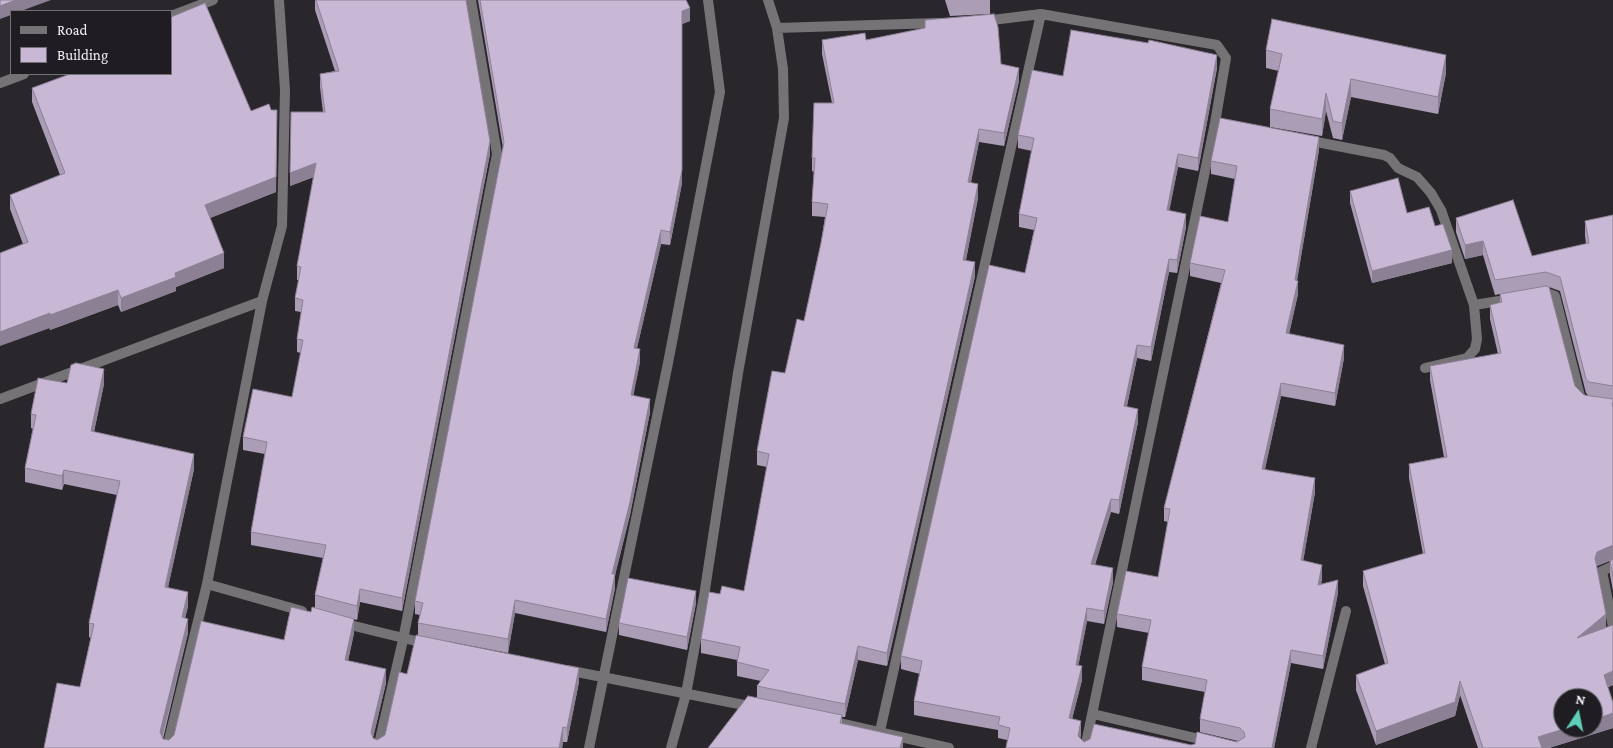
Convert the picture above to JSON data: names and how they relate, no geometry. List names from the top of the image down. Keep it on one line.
{"legend":["Road","Building"],"north":"top"}
